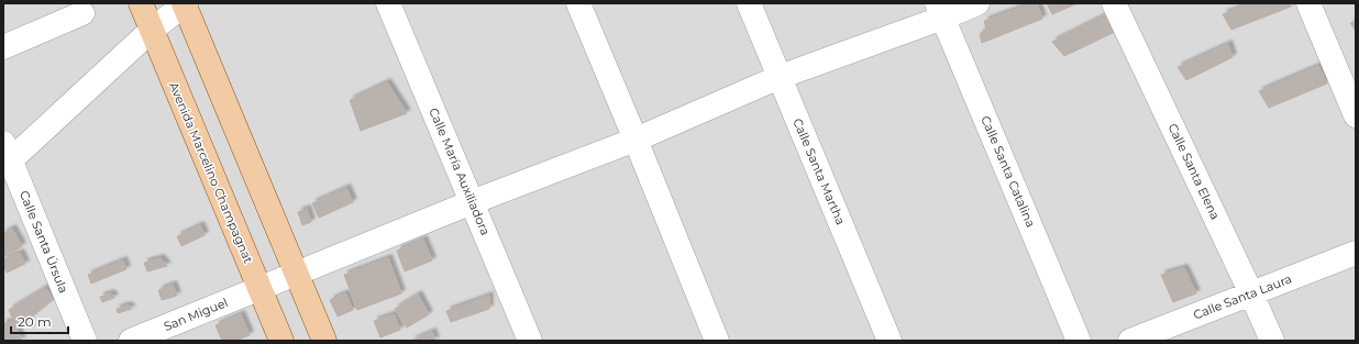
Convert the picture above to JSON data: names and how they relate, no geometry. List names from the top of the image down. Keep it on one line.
{"streets":{"main road":["Avenida Marcelino Champagnat"],"street":["Calle María Auxiliadora","Calle Santa Martha","Calle Santa Catalina","Calle Santa Elena","Calle Santa Úrsula","Calle Santa Laura","San Miguel"]},"crossings":[["Calle María Auxiliadora","San Miguel"],["Calle Santa Martha","San Miguel"],["Calle Santa Catalina","San Miguel"],["Calle Santa Elena","Calle Santa Laura"],["Avenida Marcelino Champagnat","San Miguel"]],"scale_bar":"20 m"}
